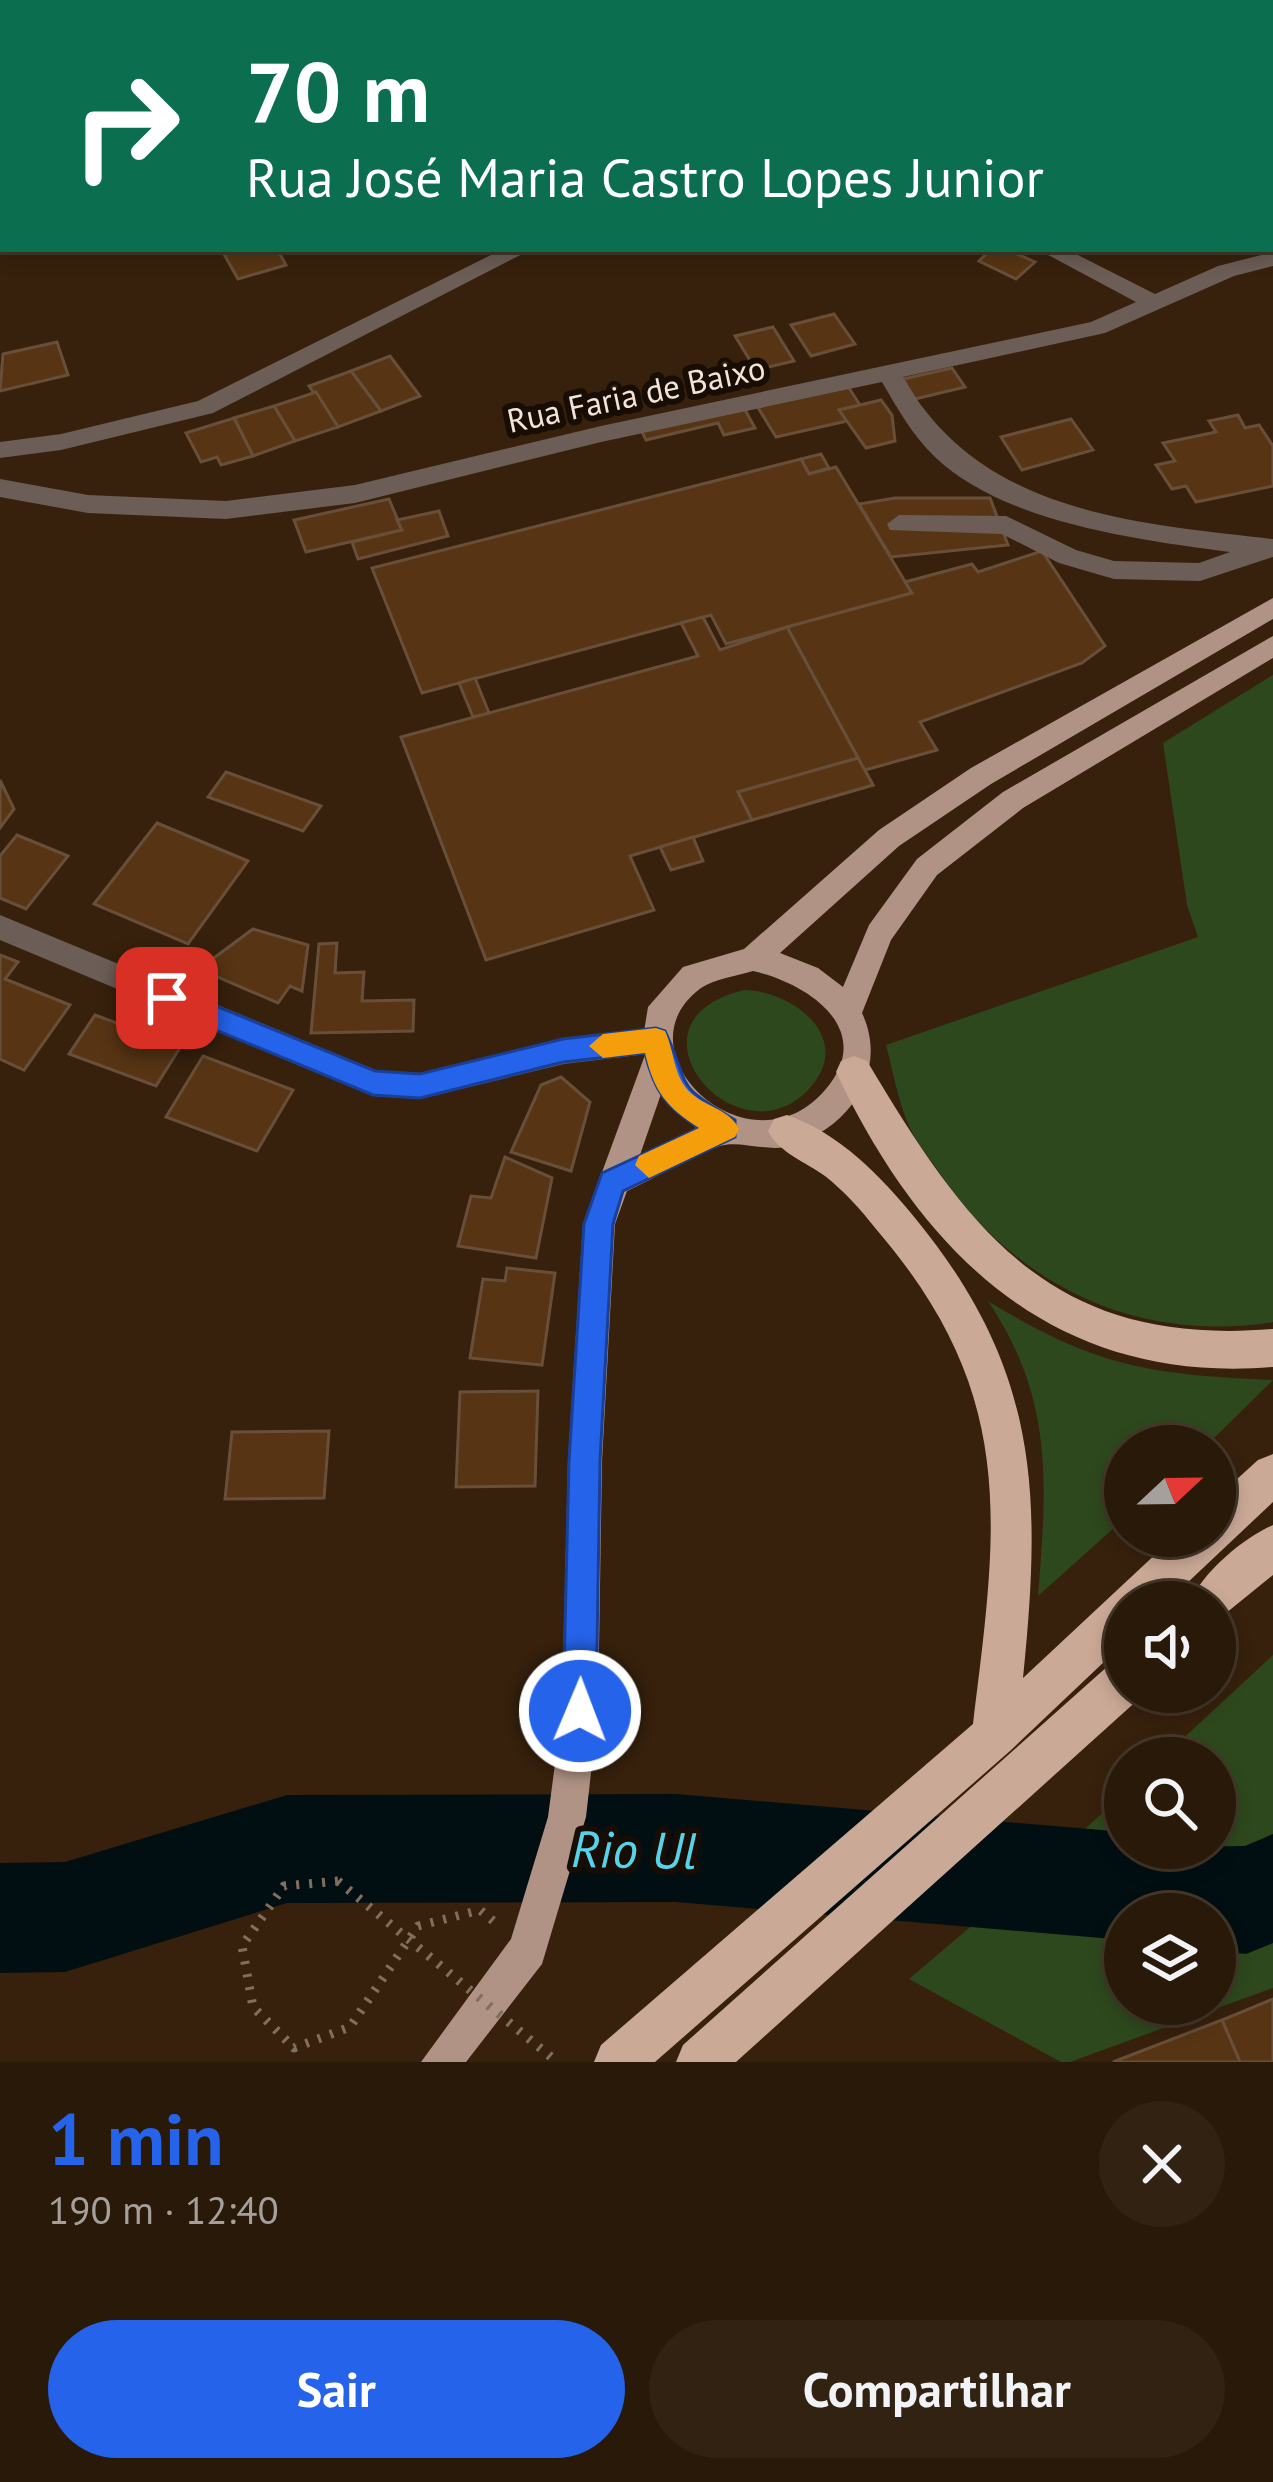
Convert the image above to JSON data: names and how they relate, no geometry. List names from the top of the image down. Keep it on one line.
{"streets":{"street":["Rua Faria de Baixo"]},"water":["Rio Ul"],"north":"right","page":{"turn":["70 m","Rua José Maria Castro Lopes Junior"],"heading":["1 min","190 m · 12:40"],"buttons":["Sair","Compartilhar"]}}
